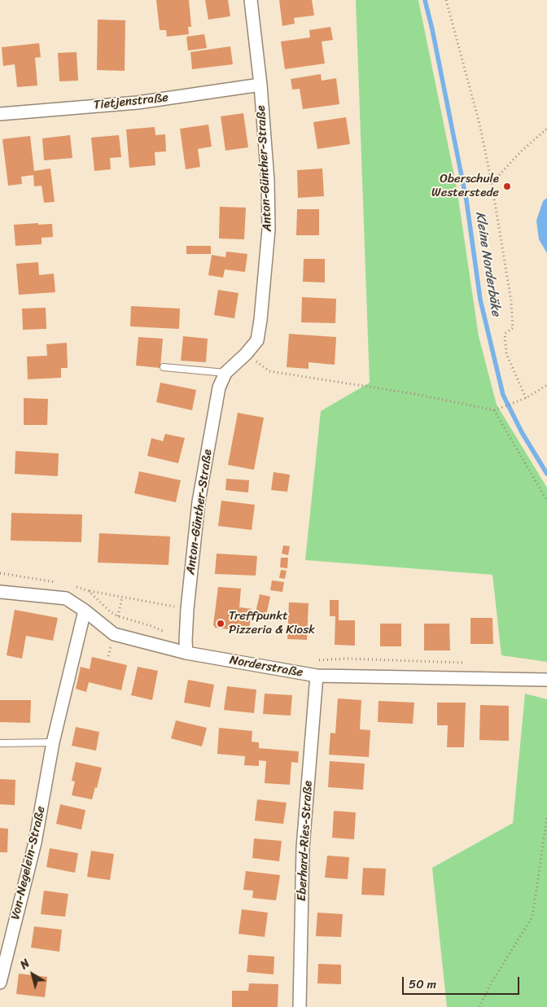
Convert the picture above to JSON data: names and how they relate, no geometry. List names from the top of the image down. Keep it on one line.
{"streets":{"street":["Tietjenstraße","Anton-Günther-Straße","Norderstraße","Eberhard-Ries-Straße","Von-Negelein-Straße"]},"crossings":[["Tietjenstraße","Anton-Günther-Straße"],["Anton-Günther-Straße","Norderstraße"],["Norderstraße","Eberhard-Ries-Straße"],["Norderstraße","Von-Negelein-Straße"]],"water":["Kleine Norderbäke"],"places":["Oberschule Westerstede","Treffpunkt Pizzeria & Kiosk"],"scale_bar":"50 m","north":"top left"}
